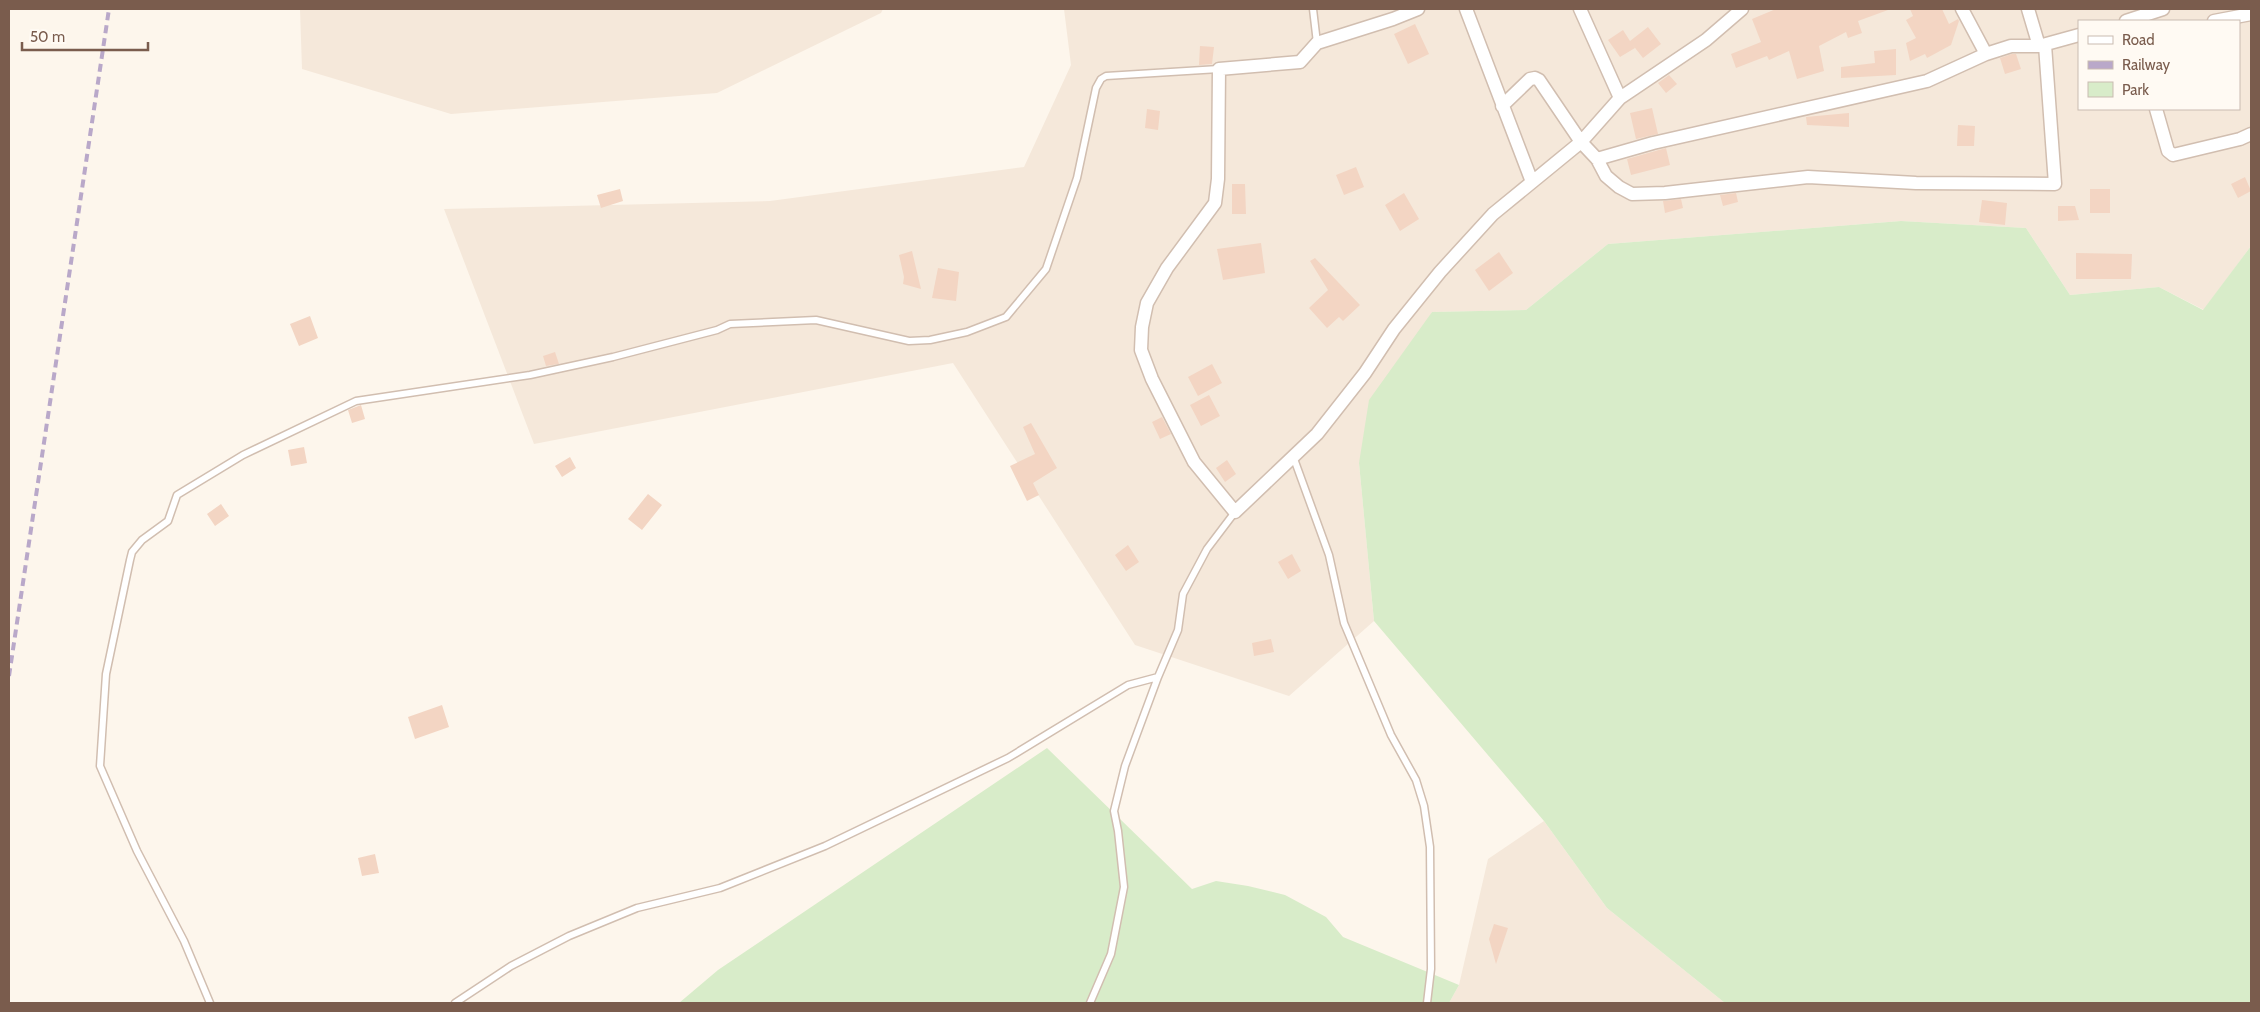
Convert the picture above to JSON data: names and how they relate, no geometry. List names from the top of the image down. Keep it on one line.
{"legend":["Road","Railway","Park"],"scale_bar":"50 m"}
